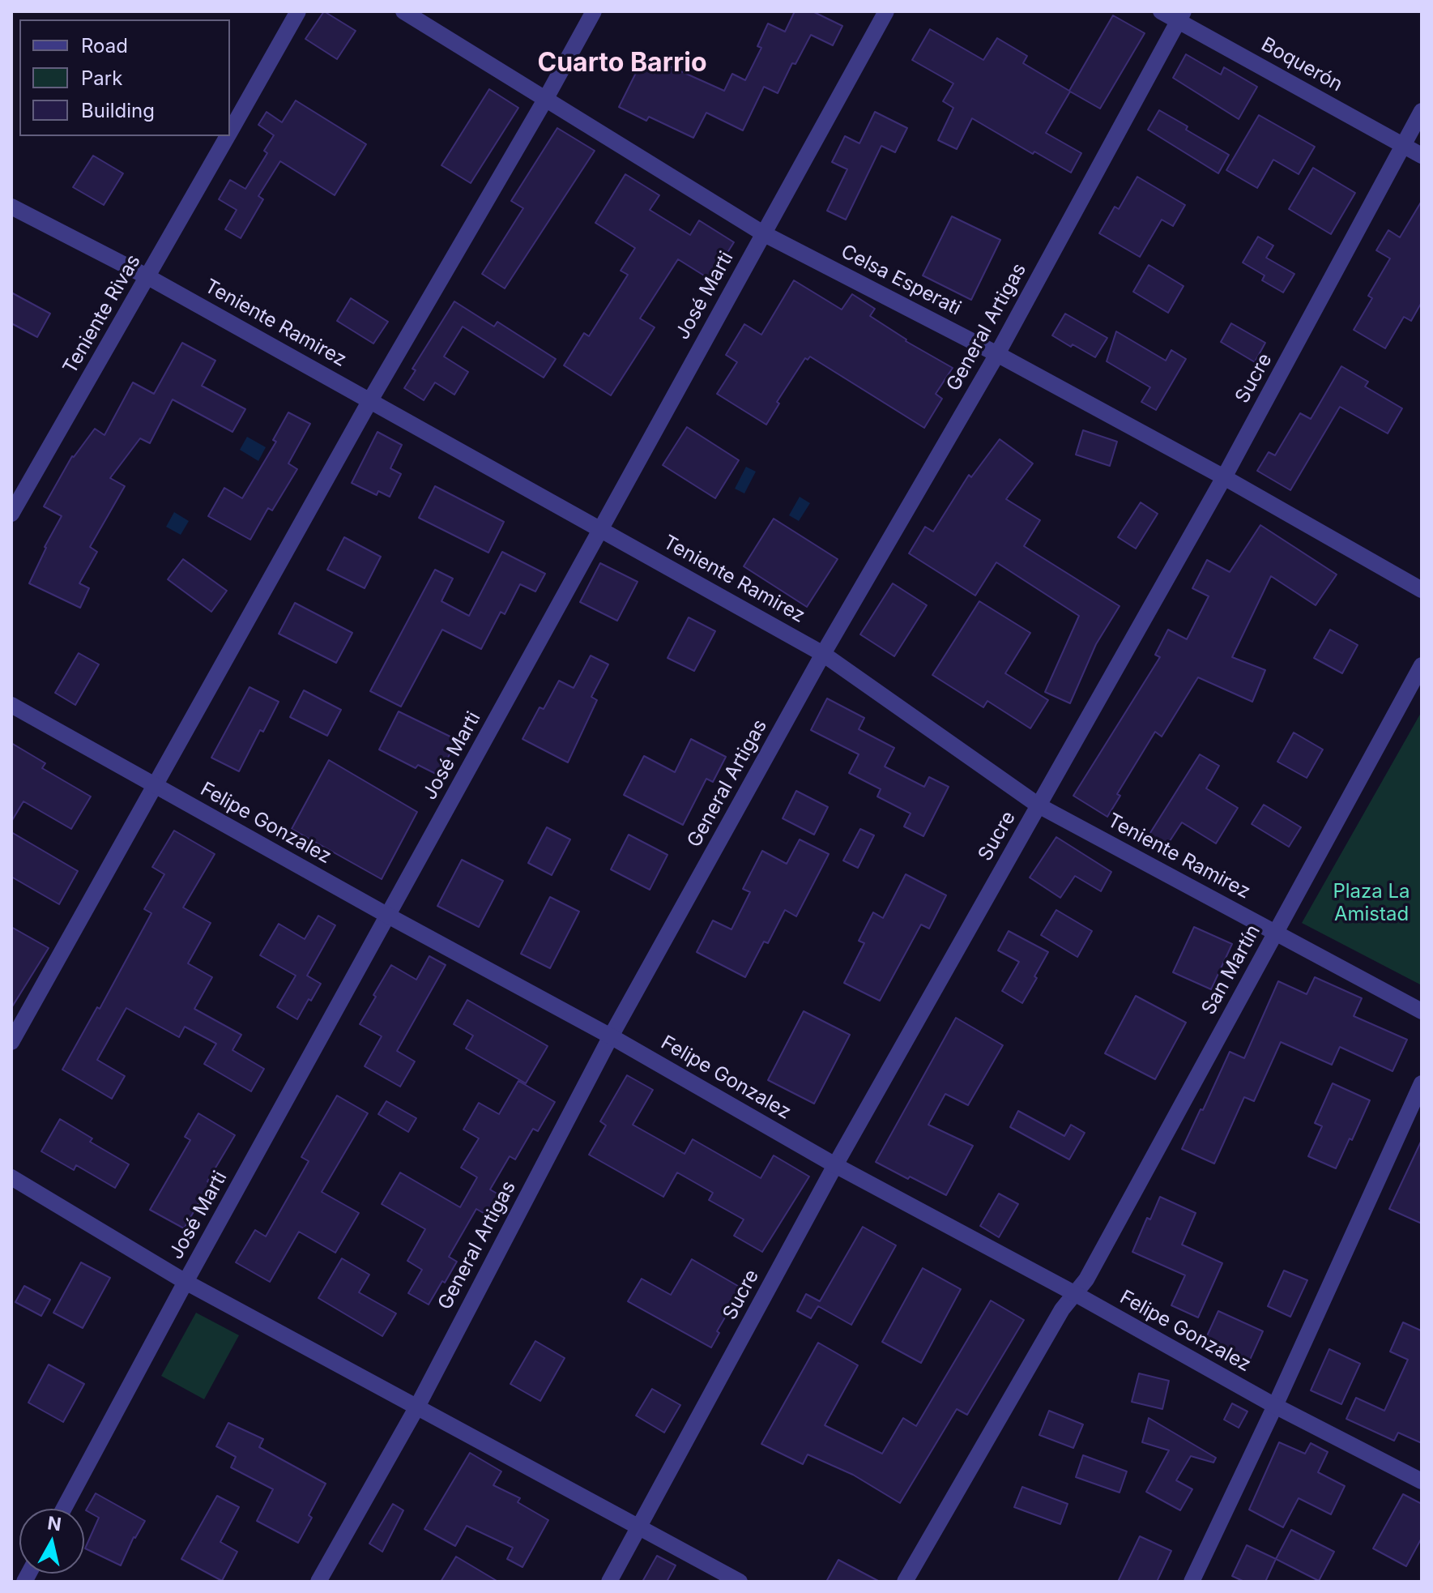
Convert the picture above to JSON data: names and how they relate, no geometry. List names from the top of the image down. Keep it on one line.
{"streets":{"street":["Boquerón","Celsa Esperati","José Marti","Teniente Rivas","Teniente Ramirez","General Artigas","Sucre","Felipe Gonzalez","San Martín"]},"crossings":[["Boquerón","General Artigas"],["Boquerón","Sucre"],["Celsa Esperati","José Marti"],["Celsa Esperati","General Artigas"],["Celsa Esperati","Sucre"],["José Marti","Teniente Ramirez"],["José Marti","Felipe Gonzalez"],["Teniente Rivas","Teniente Ramirez"],["Teniente Ramirez","General Artigas"],["Teniente Ramirez","Sucre"],["Teniente Ramirez","San Martín"],["General Artigas","Felipe Gonzalez"],["Sucre","Felipe Gonzalez"],["Felipe Gonzalez","San Martín"]],"districts":["Cuarto Barrio"],"parks":["Plaza La Amistad"],"legend":["Road","Park","Building"],"north":"top"}
